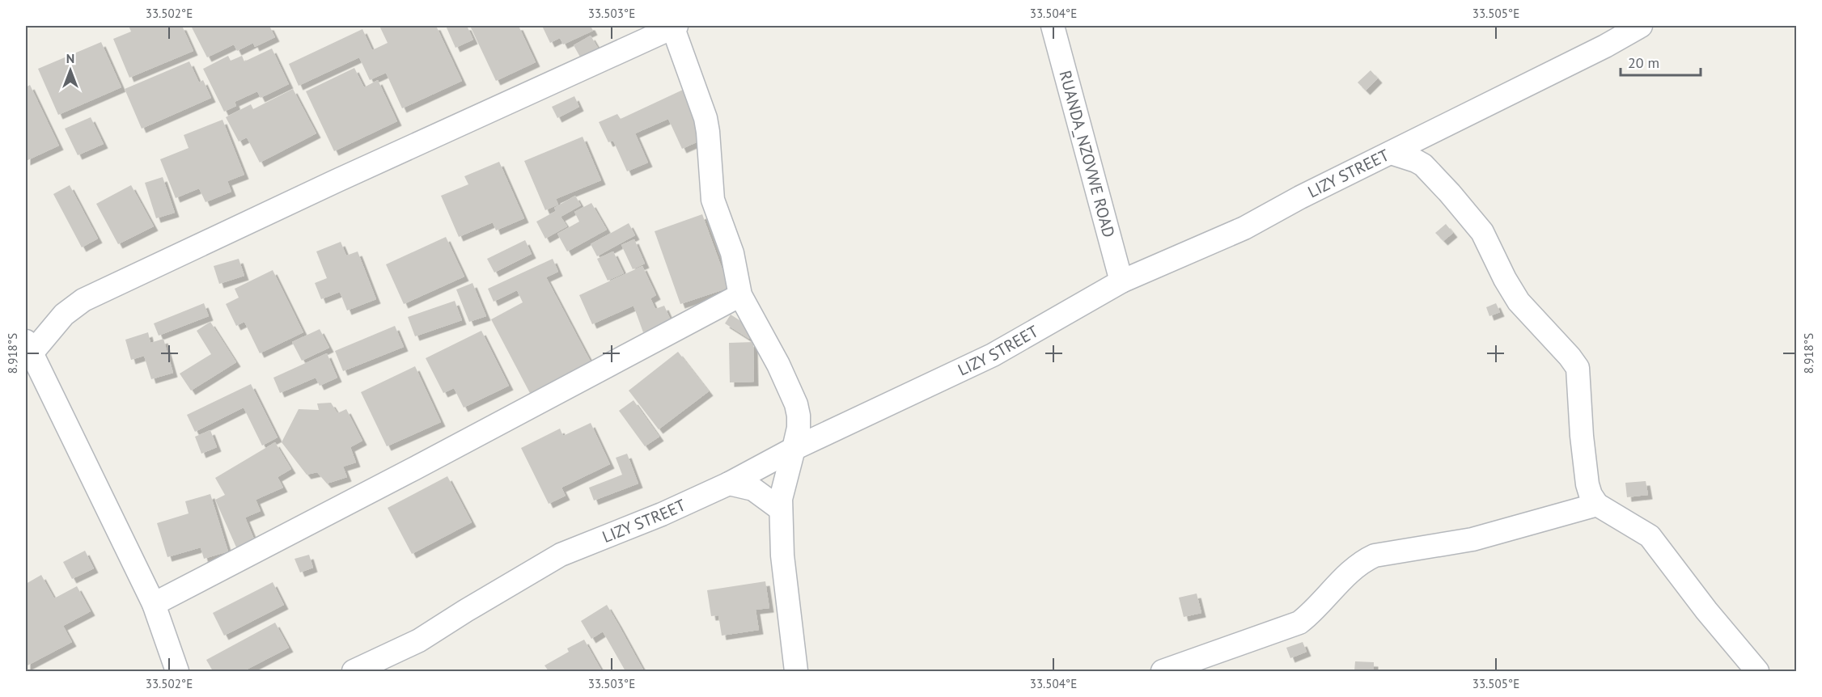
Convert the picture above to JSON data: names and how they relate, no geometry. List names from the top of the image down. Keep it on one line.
{"streets":{"street":["RUANDA_NZOVWE ROAD","LIZY STREET"]},"crossings":[["RUANDA_NZOVWE ROAD","LIZY STREET"]],"scale_bar":"20 m","north":"top","coordinates":["33.502°E","33.503°E","33.504°E","33.505°E","8.918°S"]}
